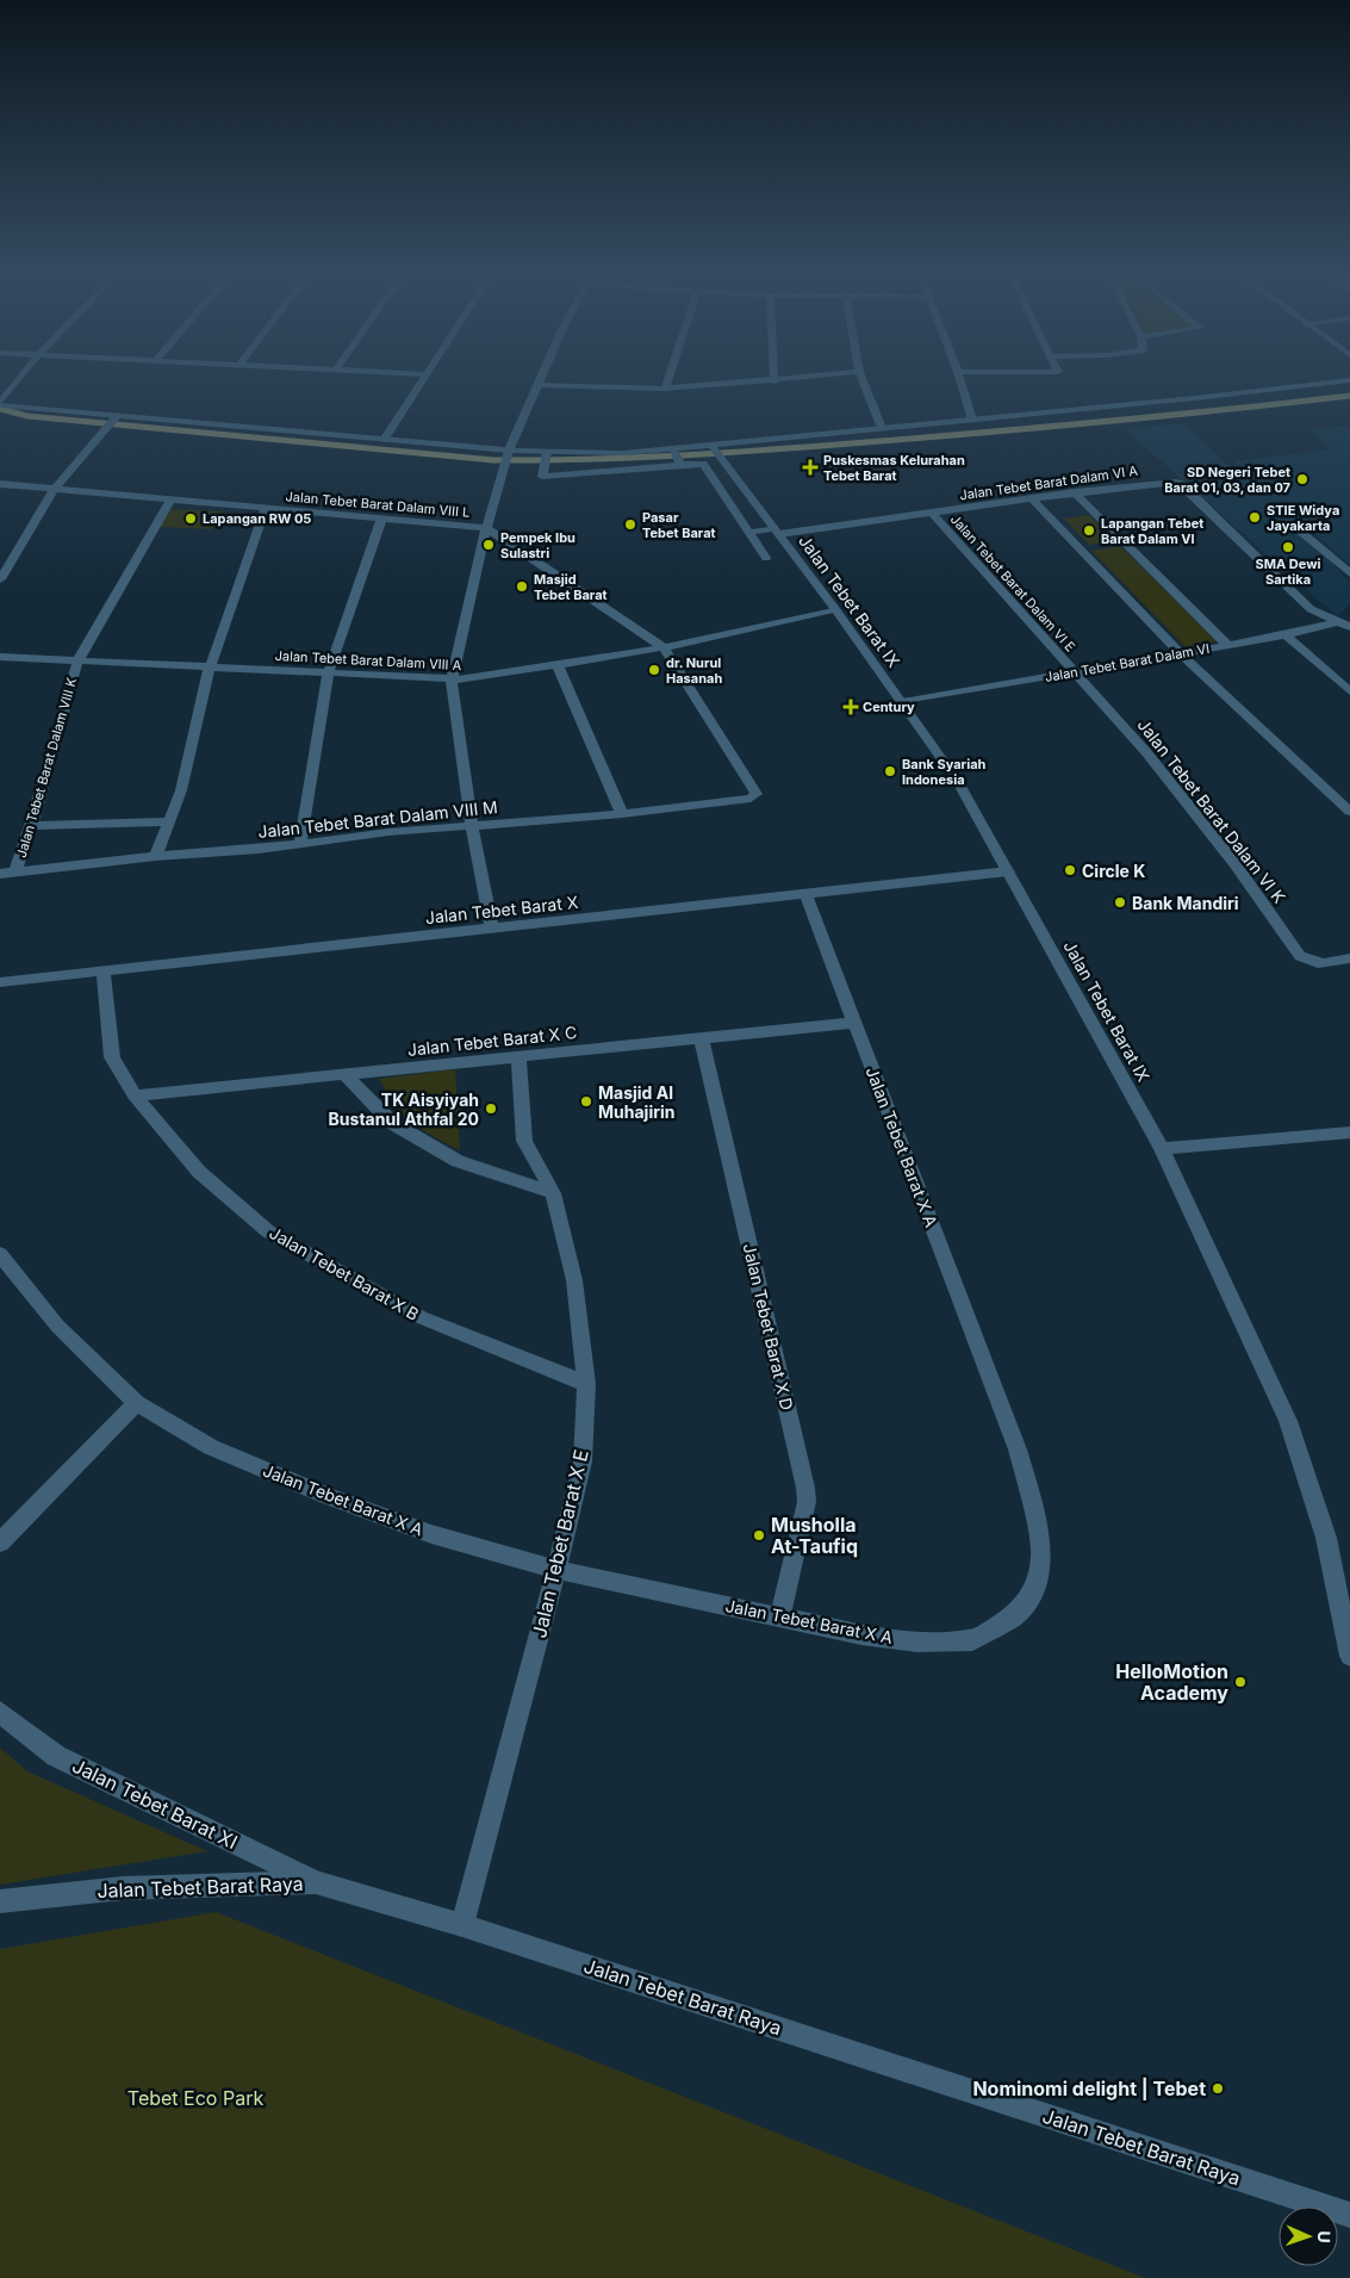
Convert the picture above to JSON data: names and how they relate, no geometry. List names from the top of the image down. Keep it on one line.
{"streets":{"street":["Jalan Tebet Barat Dalam VI A","Jalan Tebet Barat Dalam VIII L","Jalan Tebet Barat Dalam VI E","Jalan Tebet Barat IX","Jalan Tebet Barat Dalam VIII A","Jalan Tebet Barat Dalam VI","Jalan Tebet Barat Dalam VIII K","Jalan Tebet Barat Dalam VI K","Jalan Tebet Barat Dalam VIII M","Jalan Tebet Barat X","Jalan Tebet Barat X C","Jalan Tebet Barat X A","Jalan Tebet Barat X B","Jalan Tebet Barat X D","Jalan Tebet Barat X E","Jalan Tebet Barat XI","Jalan Tebet Barat Raya"]},"crossings":[["Jalan Tebet Barat Dalam VI A","Jalan Tebet Barat Dalam VI E"],["Jalan Tebet Barat Dalam VI A","Jalan Tebet Barat IX"],["Jalan Tebet Barat Dalam VI A","Jalan Tebet Barat Dalam VI"],["Jalan Tebet Barat Dalam VIII L","Jalan Tebet Barat Dalam VIII A"],["Jalan Tebet Barat Dalam VIII L","Jalan Tebet Barat Dalam VIII K"],["Jalan Tebet Barat Dalam VIII L","Jalan Tebet Barat Dalam VIII M"],["Jalan Tebet Barat Dalam VI E","Jalan Tebet Barat Dalam VI"],["Jalan Tebet Barat Dalam VI E","Jalan Tebet Barat Dalam VI K"],["Jalan Tebet Barat IX","Jalan Tebet Barat Dalam VIII A"],["Jalan Tebet Barat IX","Jalan Tebet Barat Dalam VI"],["Jalan Tebet Barat IX","Jalan Tebet Barat X"],["Jalan Tebet Barat Dalam VIII A","Jalan Tebet Barat Dalam VIII K"],["Jalan Tebet Barat Dalam VIII A","Jalan Tebet Barat Dalam VIII M"],["Jalan Tebet Barat Dalam VI","Jalan Tebet Barat Dalam VI K"],["Jalan Tebet Barat Dalam VIII K","Jalan Tebet Barat Dalam VIII M"],["Jalan Tebet Barat X","Jalan Tebet Barat X A"],["Jalan Tebet Barat X","Jalan Tebet Barat X B"],["Jalan Tebet Barat X C","Jalan Tebet Barat X A"],["Jalan Tebet Barat X C","Jalan Tebet Barat X B"],["Jalan Tebet Barat X C","Jalan Tebet Barat X D"],["Jalan Tebet Barat X C","Jalan Tebet Barat X E"],["Jalan Tebet Barat X A","Jalan Tebet Barat X D"],["Jalan Tebet Barat X A","Jalan Tebet Barat X E"],["Jalan Tebet Barat X B","Jalan Tebet Barat X E"],["Jalan Tebet Barat X E","Jalan Tebet Barat Raya"],["Jalan Tebet Barat XI","Jalan Tebet Barat Raya"]],"parks":["Tebet Eco Park"],"places":{"health":["Puskesmas Kelurahan Tebet Barat","Century"],"other":["SD Negeri Tebet Barat 01, 03, dan 07","STIE Widya Jayakarta","Lapangan RW 05","Pasar Tebet Barat","Lapangan Tebet Barat Dalam VI","Pempek Ibu Sulastri","SMA Dewi Sartika","Masjid Tebet Barat","dr. Nurul Hasanah","Bank Syariah Indonesia","Circle K","Bank Mandiri","Masjid Al Muhajirin","TK Aisyiyah Bustanul Athfal 20","Musholla At-Taufiq","HelloMotion Academy","Nominomi delight | Tebet"]},"north":"right"}
